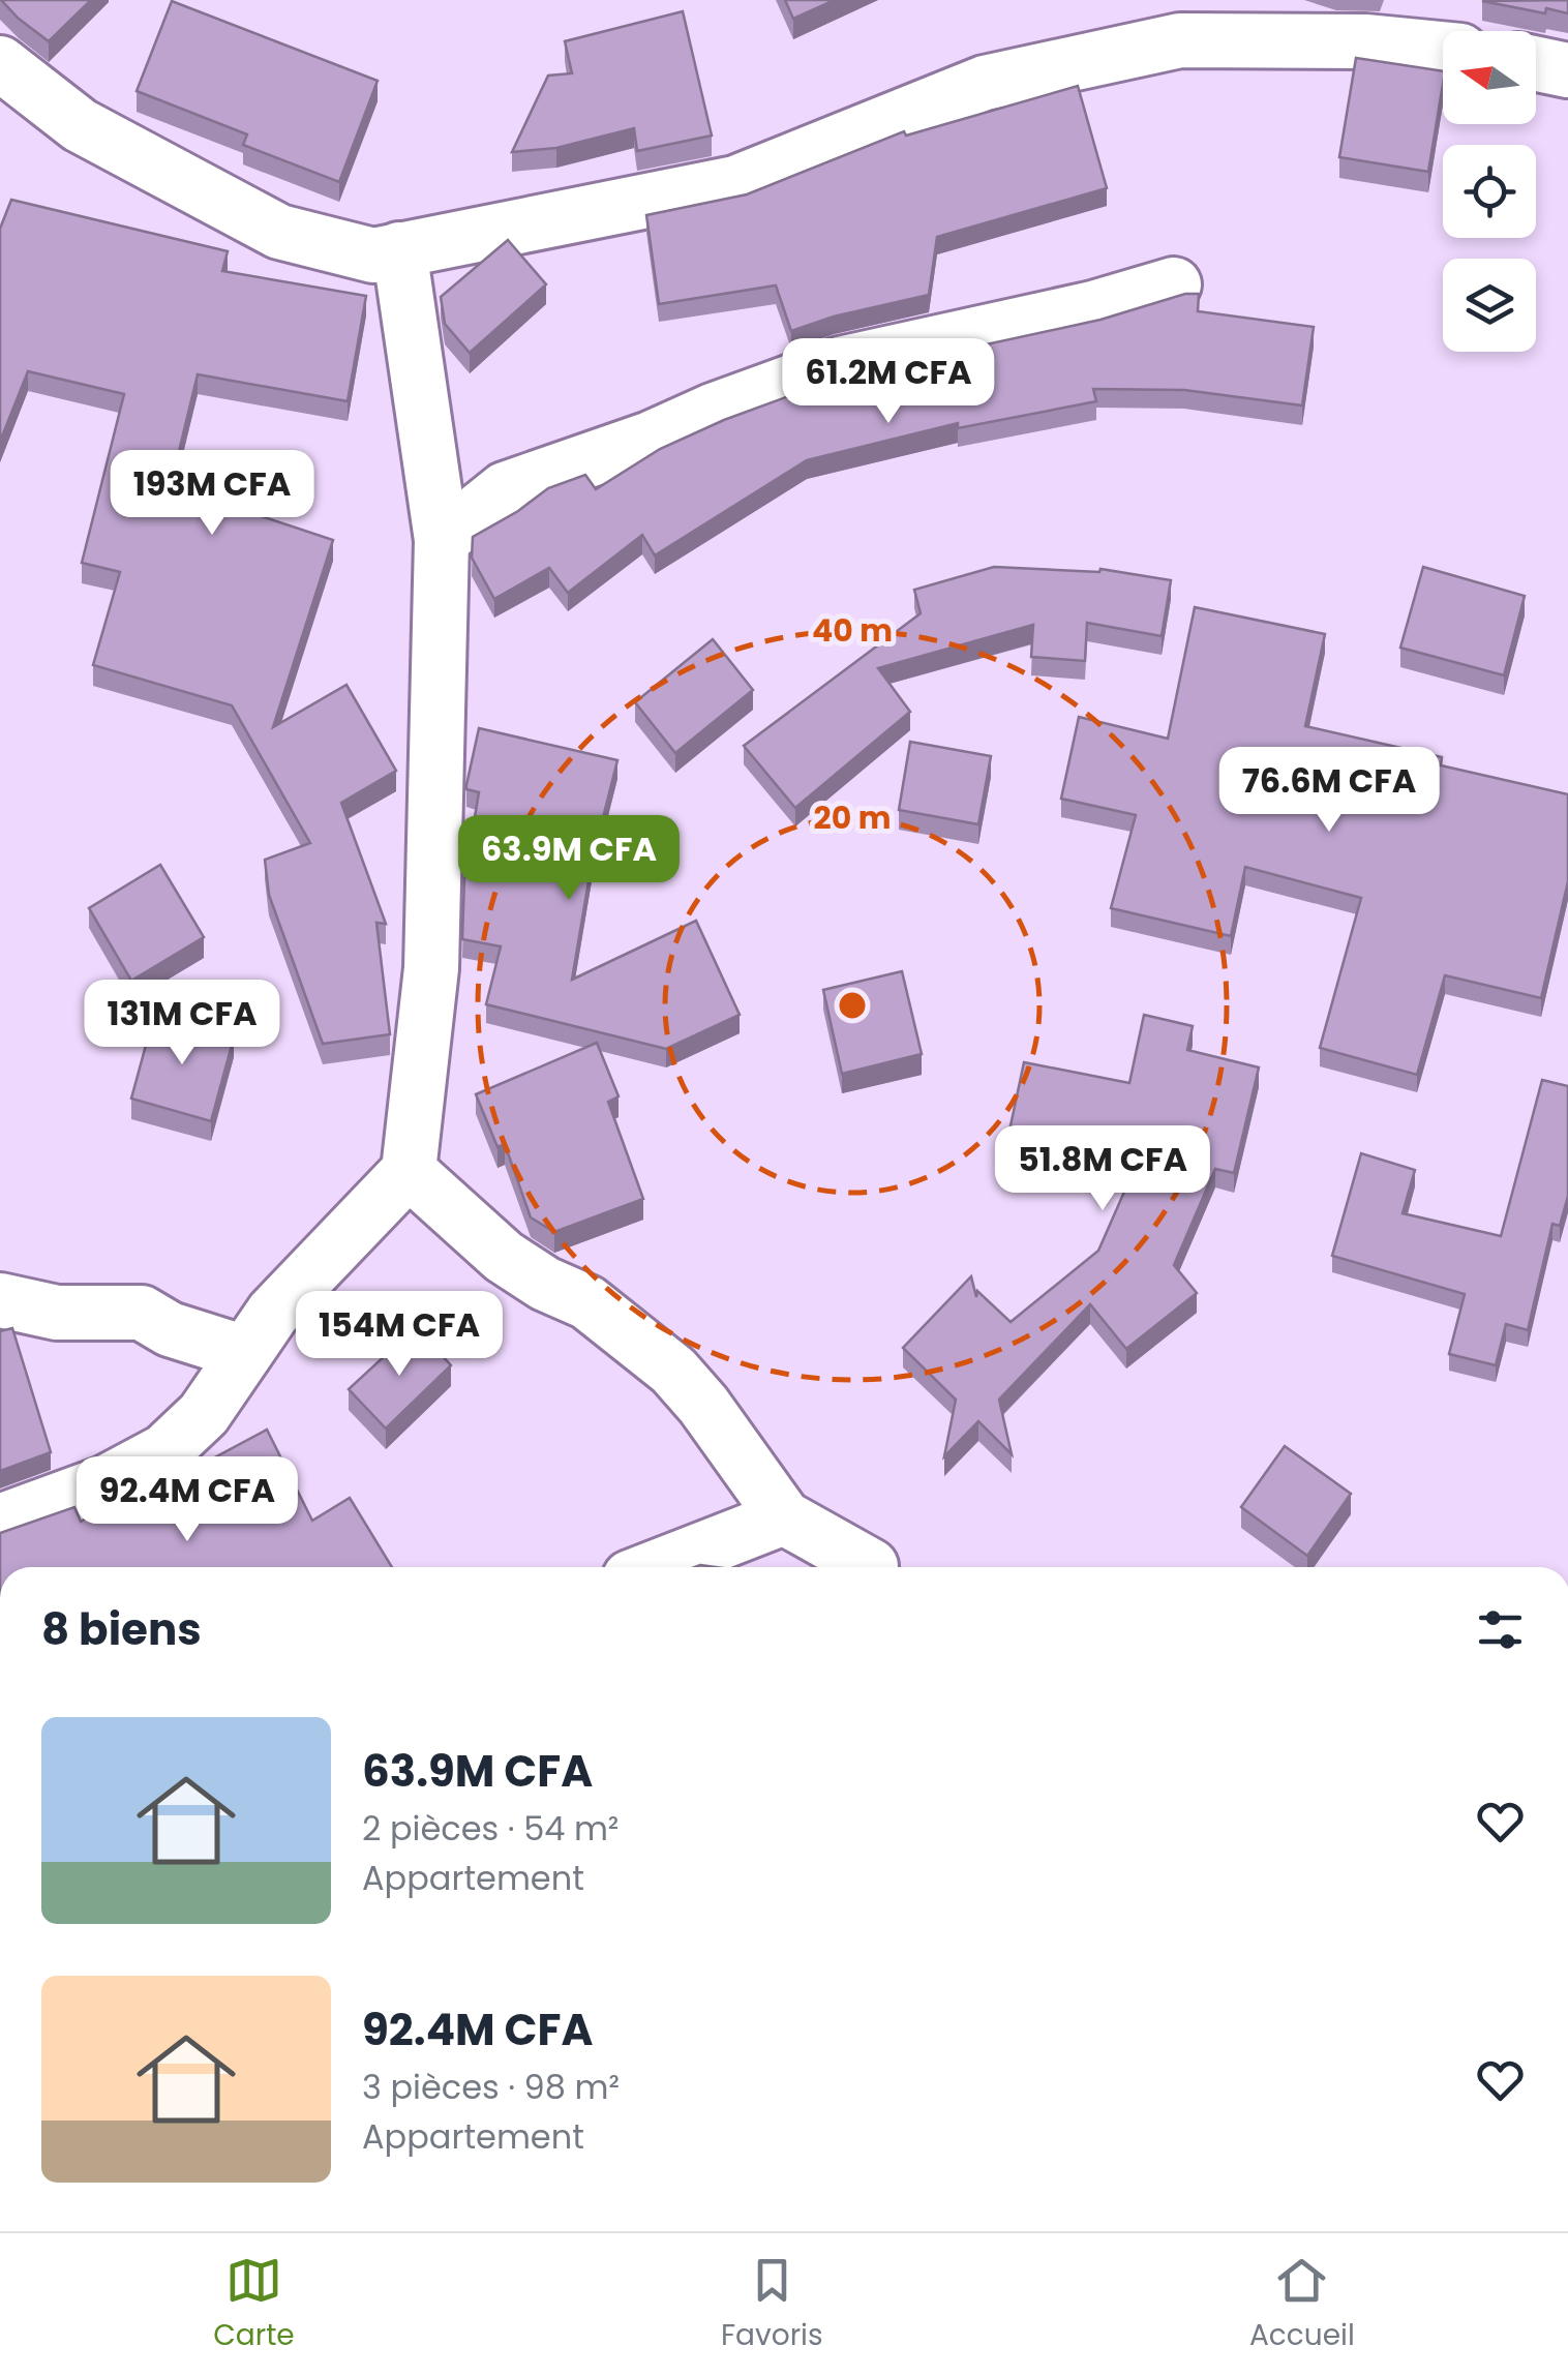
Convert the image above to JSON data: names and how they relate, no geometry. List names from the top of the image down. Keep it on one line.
{"north":"left","page":{"price":["61.2M CFA","193M CFA","76.6M CFA","63.9M CFA","131M CFA","51.8M CFA","154M CFA","92.4M CFA"],"heading":"8 biens","list":[{"name":"63.9M CFA","note":"2 pièces · 54 m² · Appartement"},{"name":"92.4M CFA","note":"3 pièces · 98 m² · Appartement"}],"tabs":["Carte","Favoris","Accueil"]},"rings":["40 m","20 m"]}
